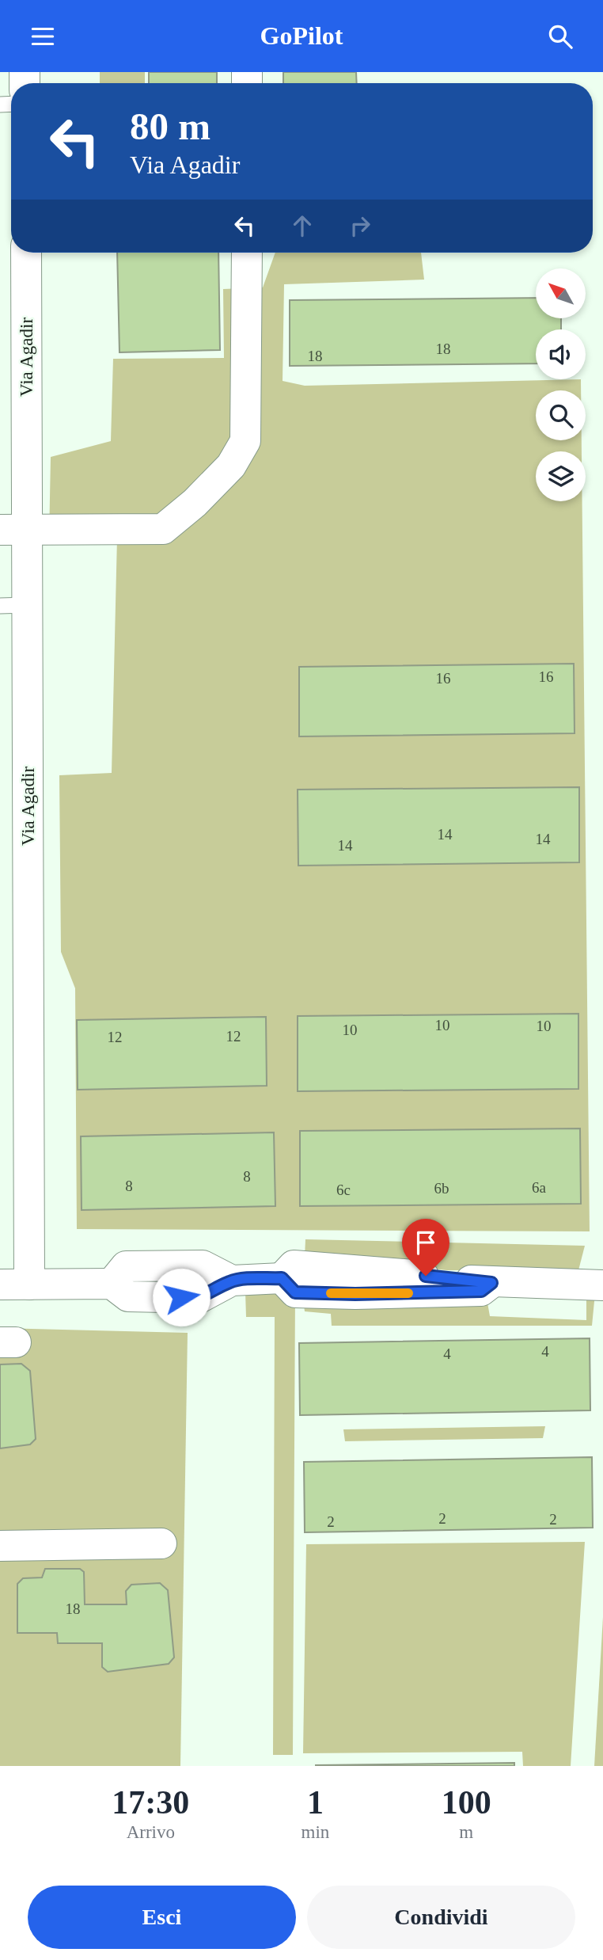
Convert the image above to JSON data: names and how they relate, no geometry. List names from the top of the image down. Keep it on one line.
{"streets":{"street":["Via Agadir"]},"house_numbers":["18","18","16","16","14","14","14","10","10","10","12","12","8","8","6a","6b","6c","4","4","2","2","2","18"],"north":"top left","page":{"header":"GoPilot","turn":["80 m","Via Agadir"],"eta":["17:30","Arrivo","1","min","100","m"],"buttons":["Esci","Condividi"]}}
